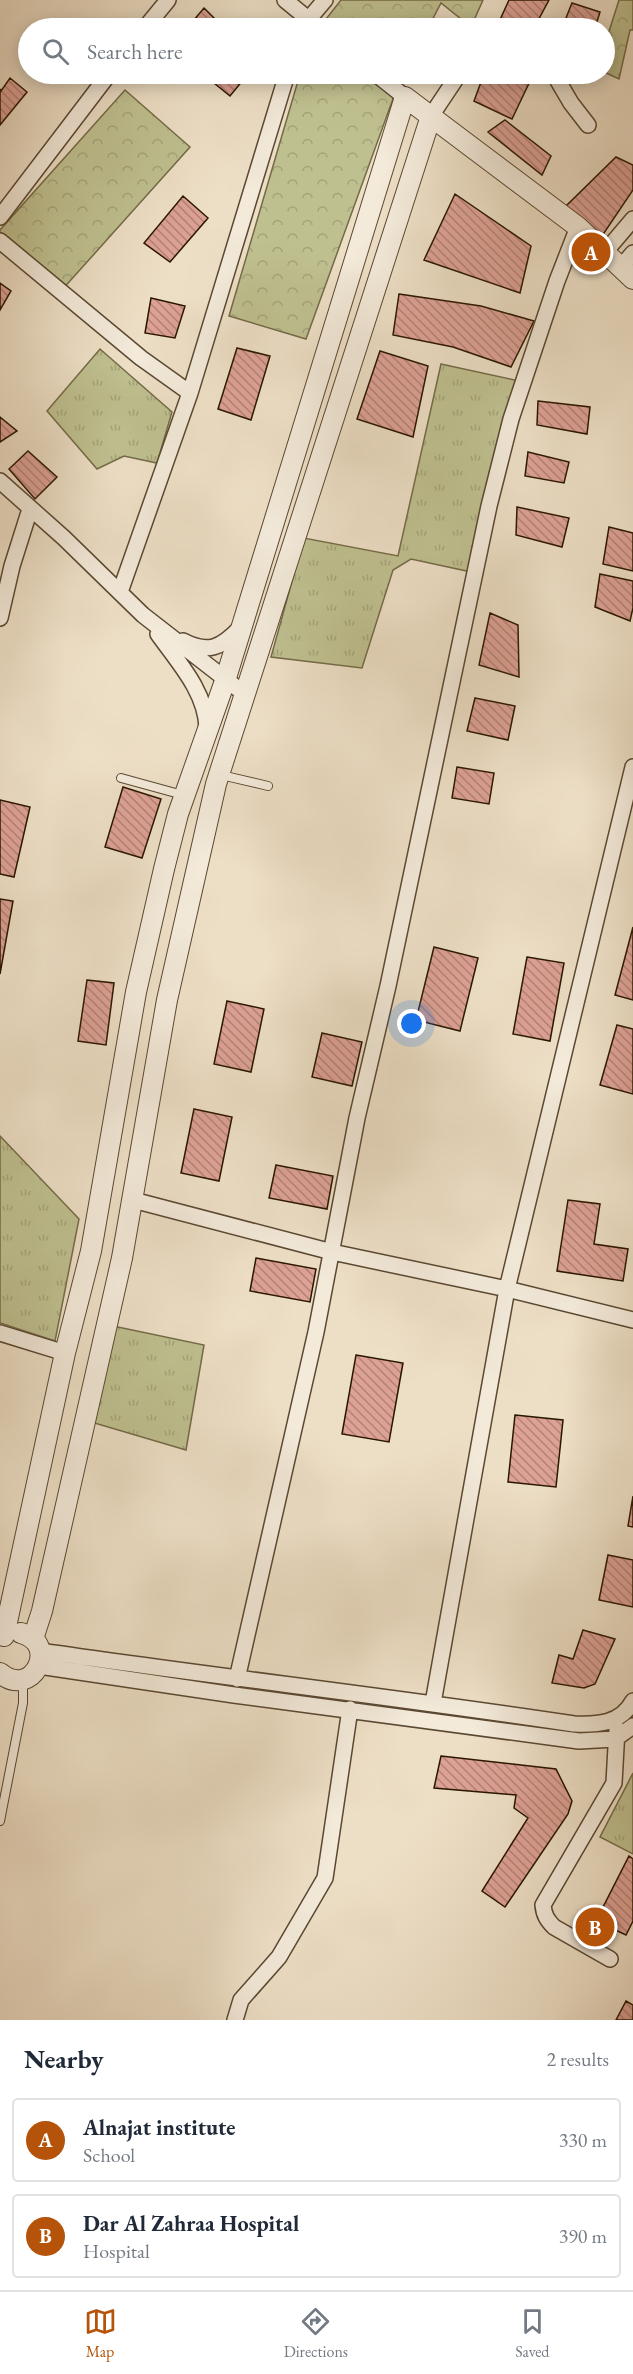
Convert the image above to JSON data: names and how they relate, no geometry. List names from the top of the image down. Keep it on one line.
{"page":{"search":"Search here","pins":["A","B"],"heading":["Nearby","2 results"],"list":[{"mark":"A","name":"Alnajat institute","note":"School","value":"330 m"},{"mark":"B","name":"Dar Al Zahraa Hospital","note":"Hospital","value":"390 m"}],"nav":["Map","Directions","Saved"]}}
